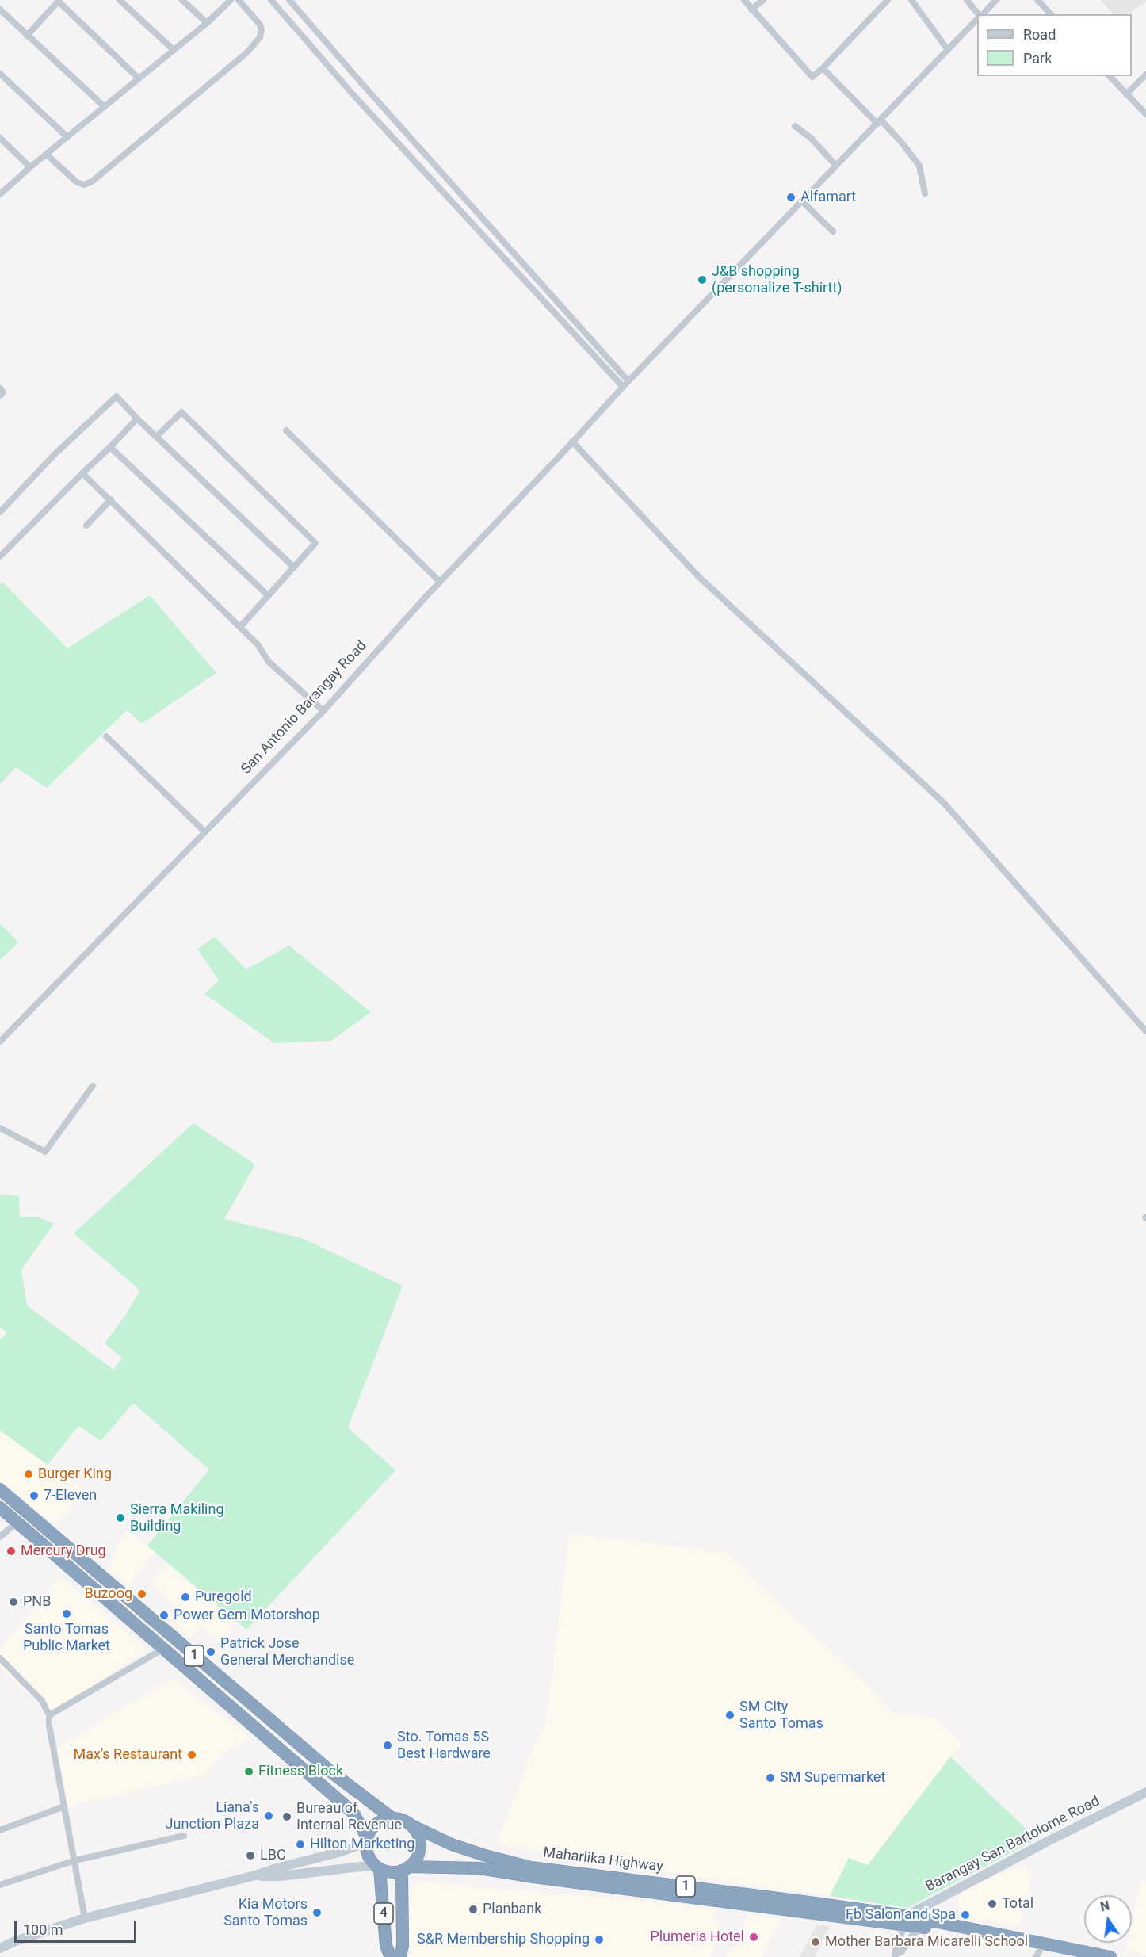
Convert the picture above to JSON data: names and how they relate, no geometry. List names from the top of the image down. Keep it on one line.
{"streets":{"highway":["1","Maharlika Highway","4"],"main road":["Barangay San Bartolome Road"],"street":["San Antonio Barangay Road"]},"crossings":[["1","Maharlika Highway"],["1","4"],["Barangay San Bartolome Road","Maharlika Highway"],["Maharlika Highway","4"]],"places":["Alfamart","J&B shopping (personalize T-shirtt)","Burger King","7-Eleven","Sierra Makiling Building","Mercury Drug","Buzoog","Puregold","PNB","Santo Tomas Public Market","Power Gem Motorshop","Patrick Jose General Merchandise","SM City Santo Tomas","Sto. Tomas 5S Best Hardware","Max's Restaurant","Fitness Block","SM Supermarket","Liana's Junction Plaza","Bureau of Internal Revenue","Hilton Marketing","LBC","Total","Planbank","Kia Motors Santo Tomas","Fb Salon and Spa","Plumeria Hotel","S&R Membership Shopping","Mother Barbara Micarelli School"],"legend":["Road","Park"],"scale_bar":"100 m","north":"top"}
